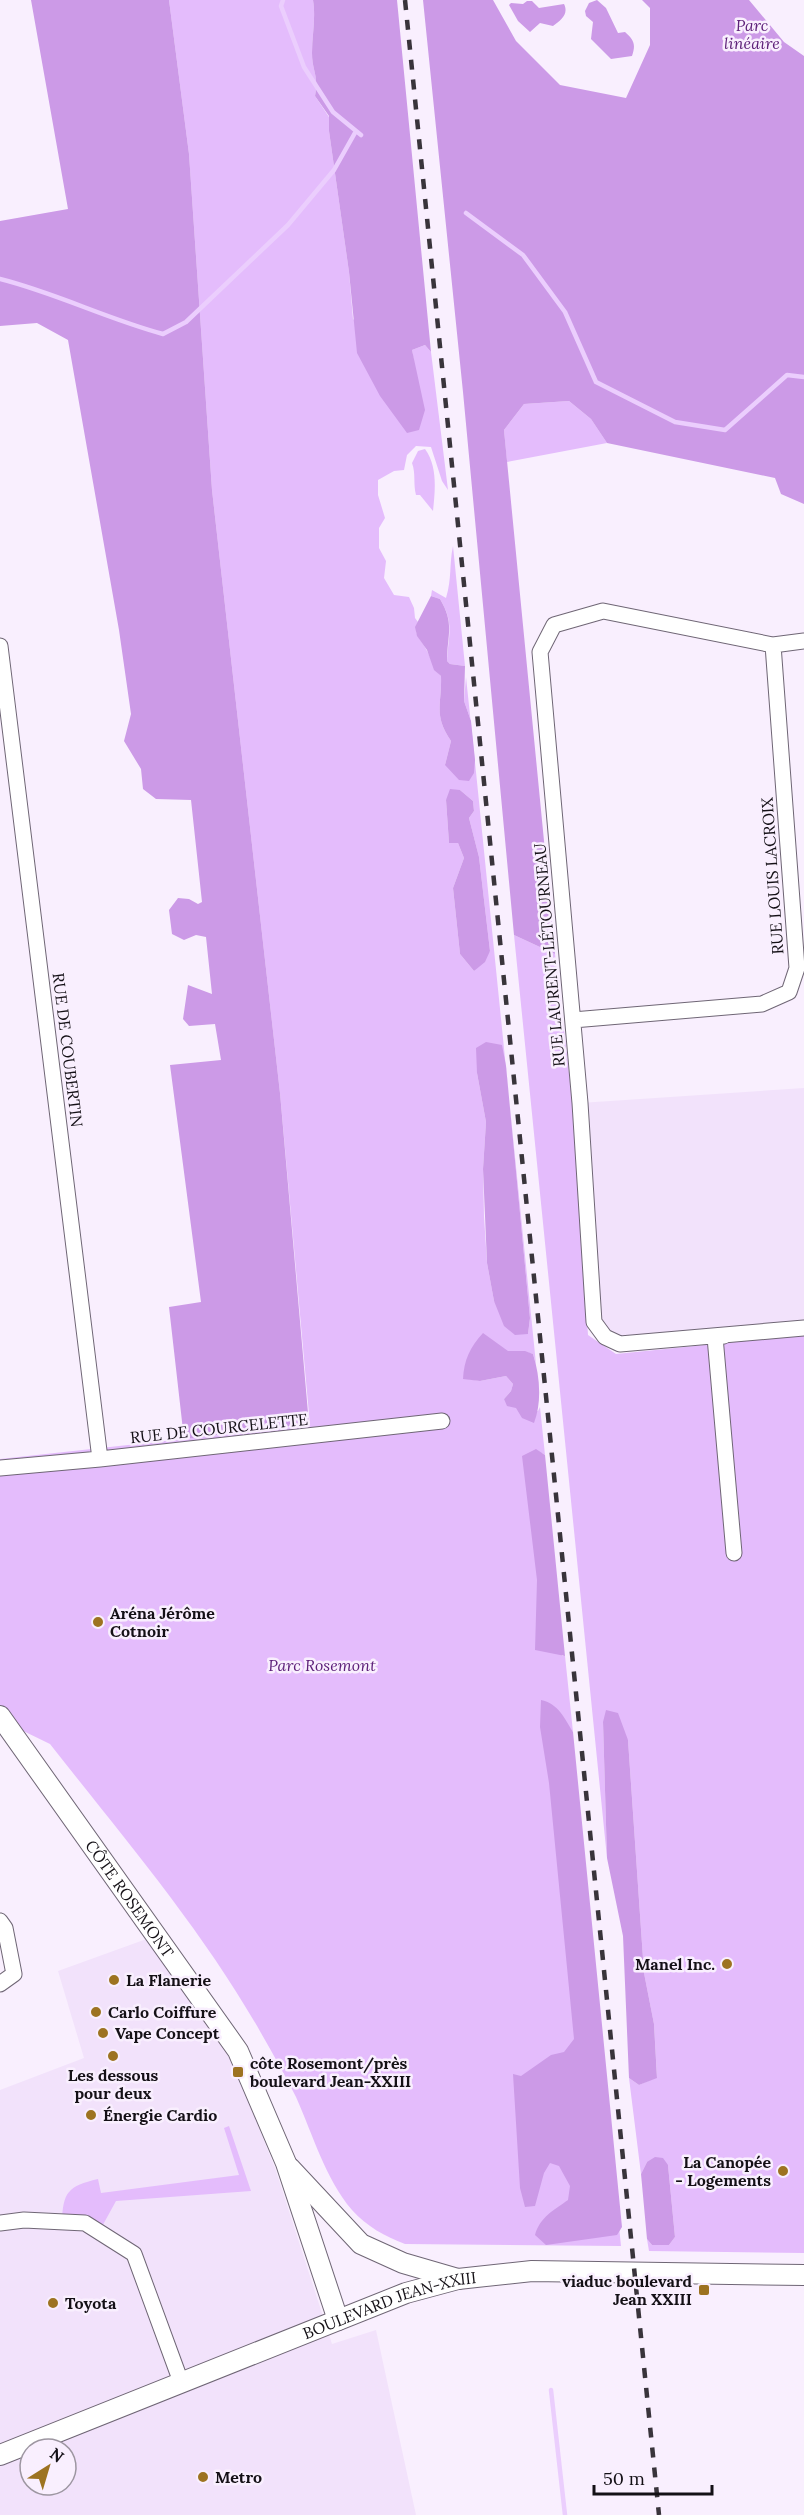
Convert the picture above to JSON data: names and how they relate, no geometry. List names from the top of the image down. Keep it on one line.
{"streets":{"street":["RUE LOUIS LACROIX","RUE LAURENT-LÉTOURNEAU","RUE DE COUBERTIN","RUE DE COURCELETTE","CÔTE ROSEMONT","BOULEVARD JEAN-XXIII"]},"crossings":[["RUE LOUIS LACROIX","RUE LAURENT-LÉTOURNEAU"],["RUE DE COUBERTIN","RUE DE COURCELETTE"],["CÔTE ROSEMONT","BOULEVARD JEAN-XXIII"]],"parks":["Parc linéaire","Parc Rosemont"],"places":{"other":["Aréna Jérôme Cotnoir","Manel Inc.","La Flanerie","Carlo Coiffure","Vape Concept","Les dessous pour deux","Énergie Cardio","La Canopée - Logements","Toyota","Metro"],"transit":["côte Rosemont/près boulevard Jean-XXIII","viaduc boulevard Jean XXIII"]},"scale_bar":"50 m","north":"top right"}
